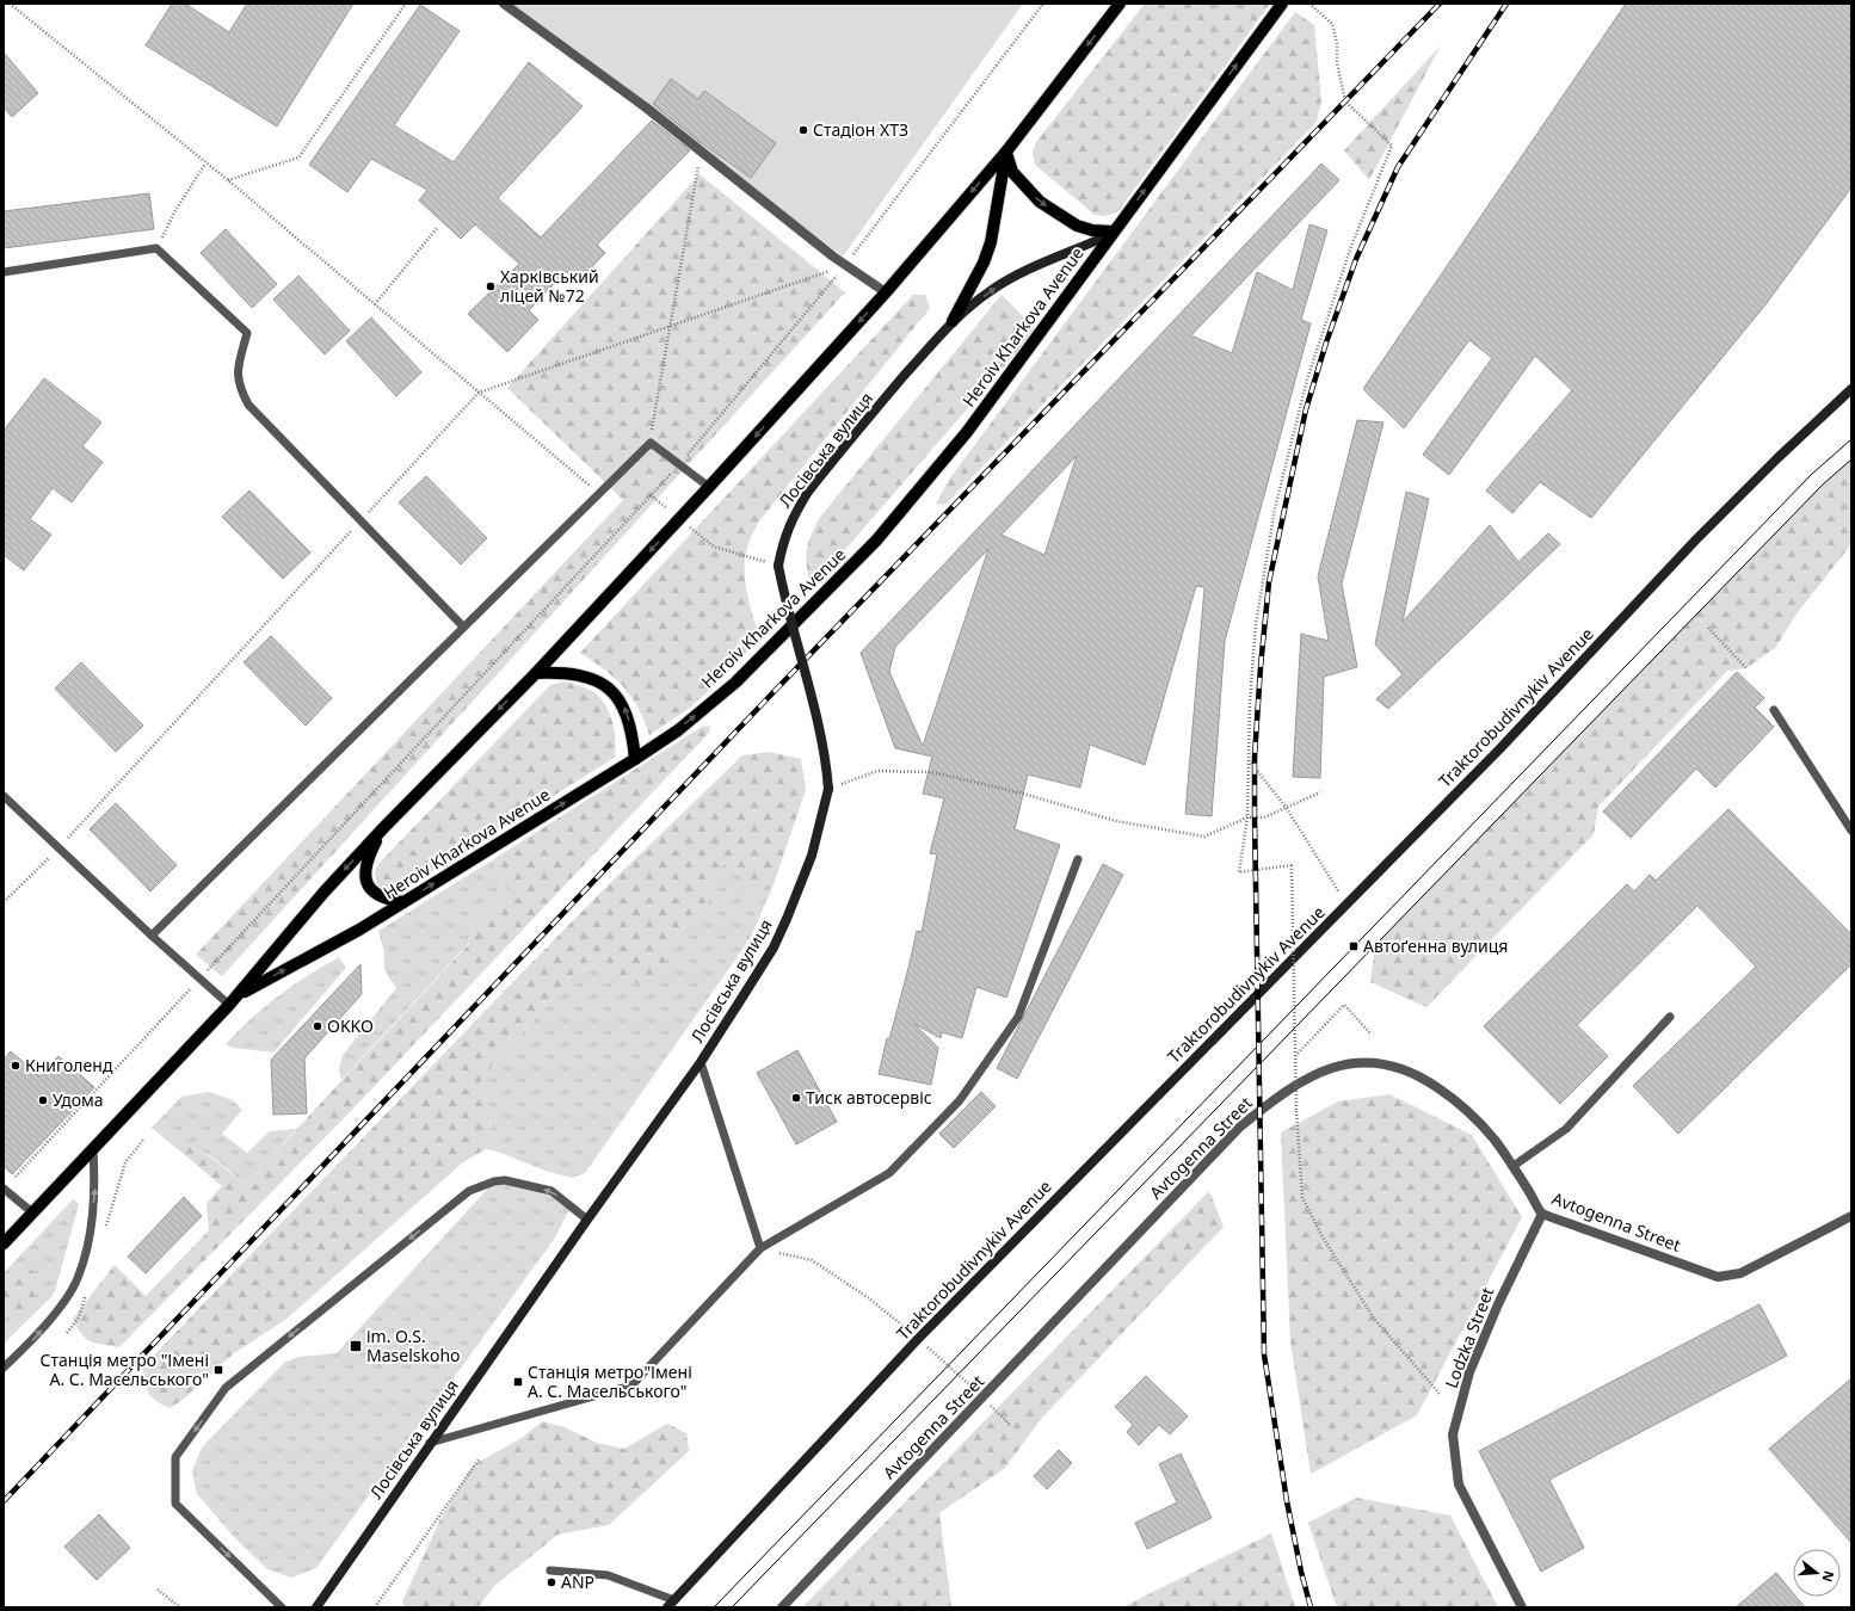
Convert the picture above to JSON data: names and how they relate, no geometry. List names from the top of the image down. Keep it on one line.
{"streets":{"main road":["Heroiv Kharkova Avenue","Лосівська вулиця","Traktorobudivnykiv Avenue"],"street":["Avtogenna Street","Lodzka Street"]},"crossings":[["Heroiv Kharkova Avenue","Лосівська вулиця"],["Avtogenna Street","Lodzka Street"]],"places":{"other":["Стадіон ХТЗ","Харківський ліцей №72","OKKO","Книголенд","Тиск автосервіс","Удома","ANP"],"transit":["Автоґенна вулиця","іm. O.S. Maselskoho","Станція метро \"Імені А. С. Масельського\"","Станція метро\"Імені А. С. Масельського\""]},"north":"right"}
